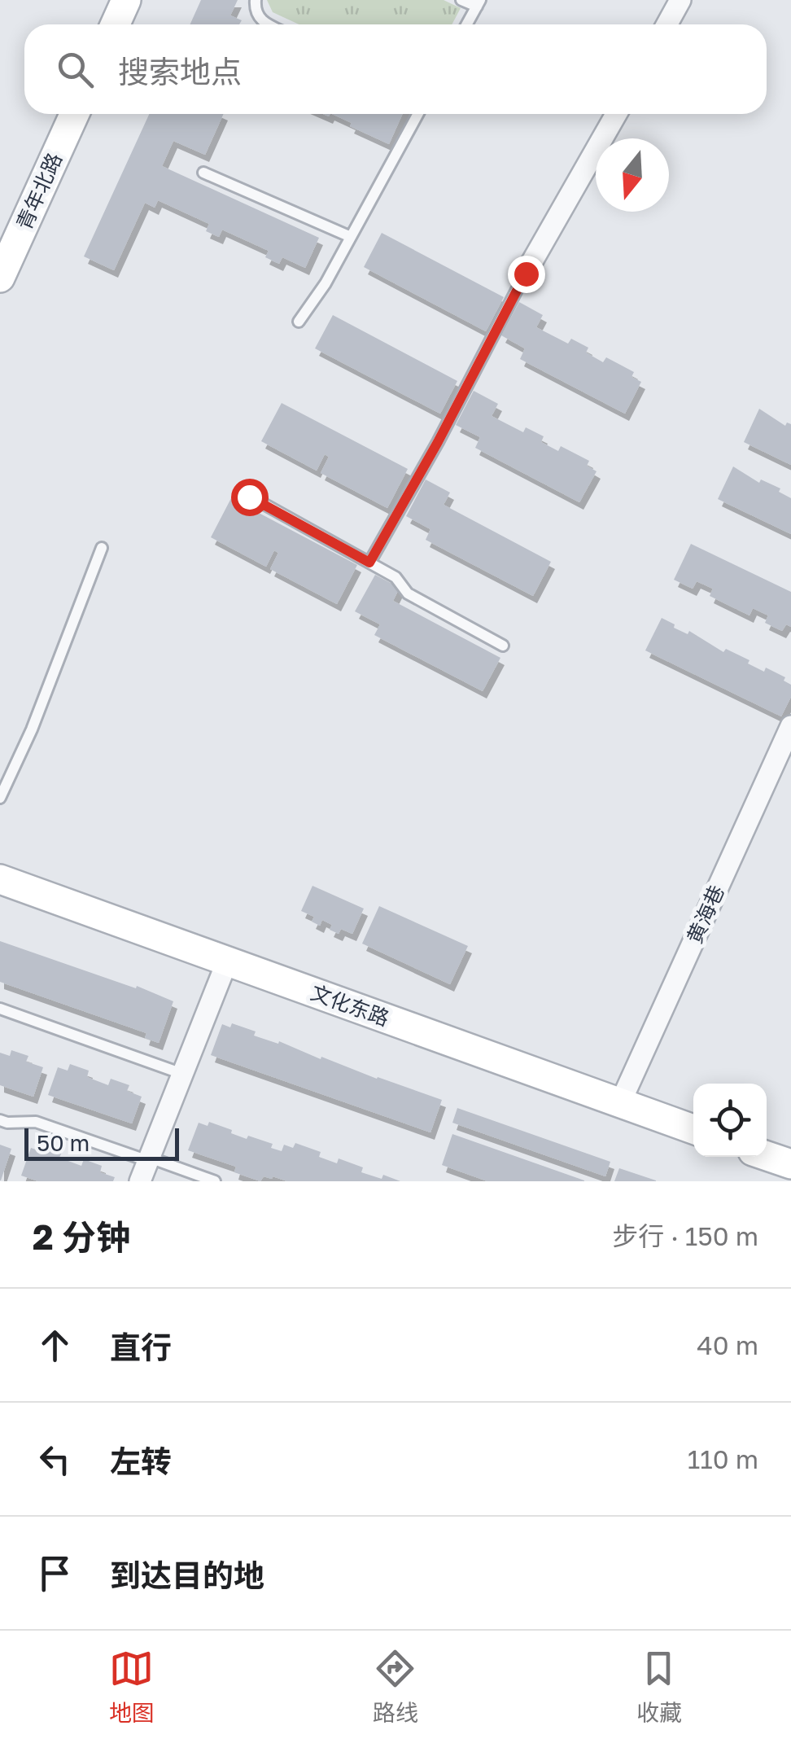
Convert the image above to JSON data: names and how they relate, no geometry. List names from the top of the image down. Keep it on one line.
{"streets":{"street":["青年北路","黄海巷","文化东路"]},"crossings":[["黄海巷","文化东路"]],"scale_bar":"50 m","north":"bottom","page":{"search":"搜索地点","scale":"50 m","heading":["2 分钟","步行 · 150 m"],"list":[["直行","40 m"],["左转","110 m"],"到达目的地"],"nav":["地图","路线","收藏"]}}
